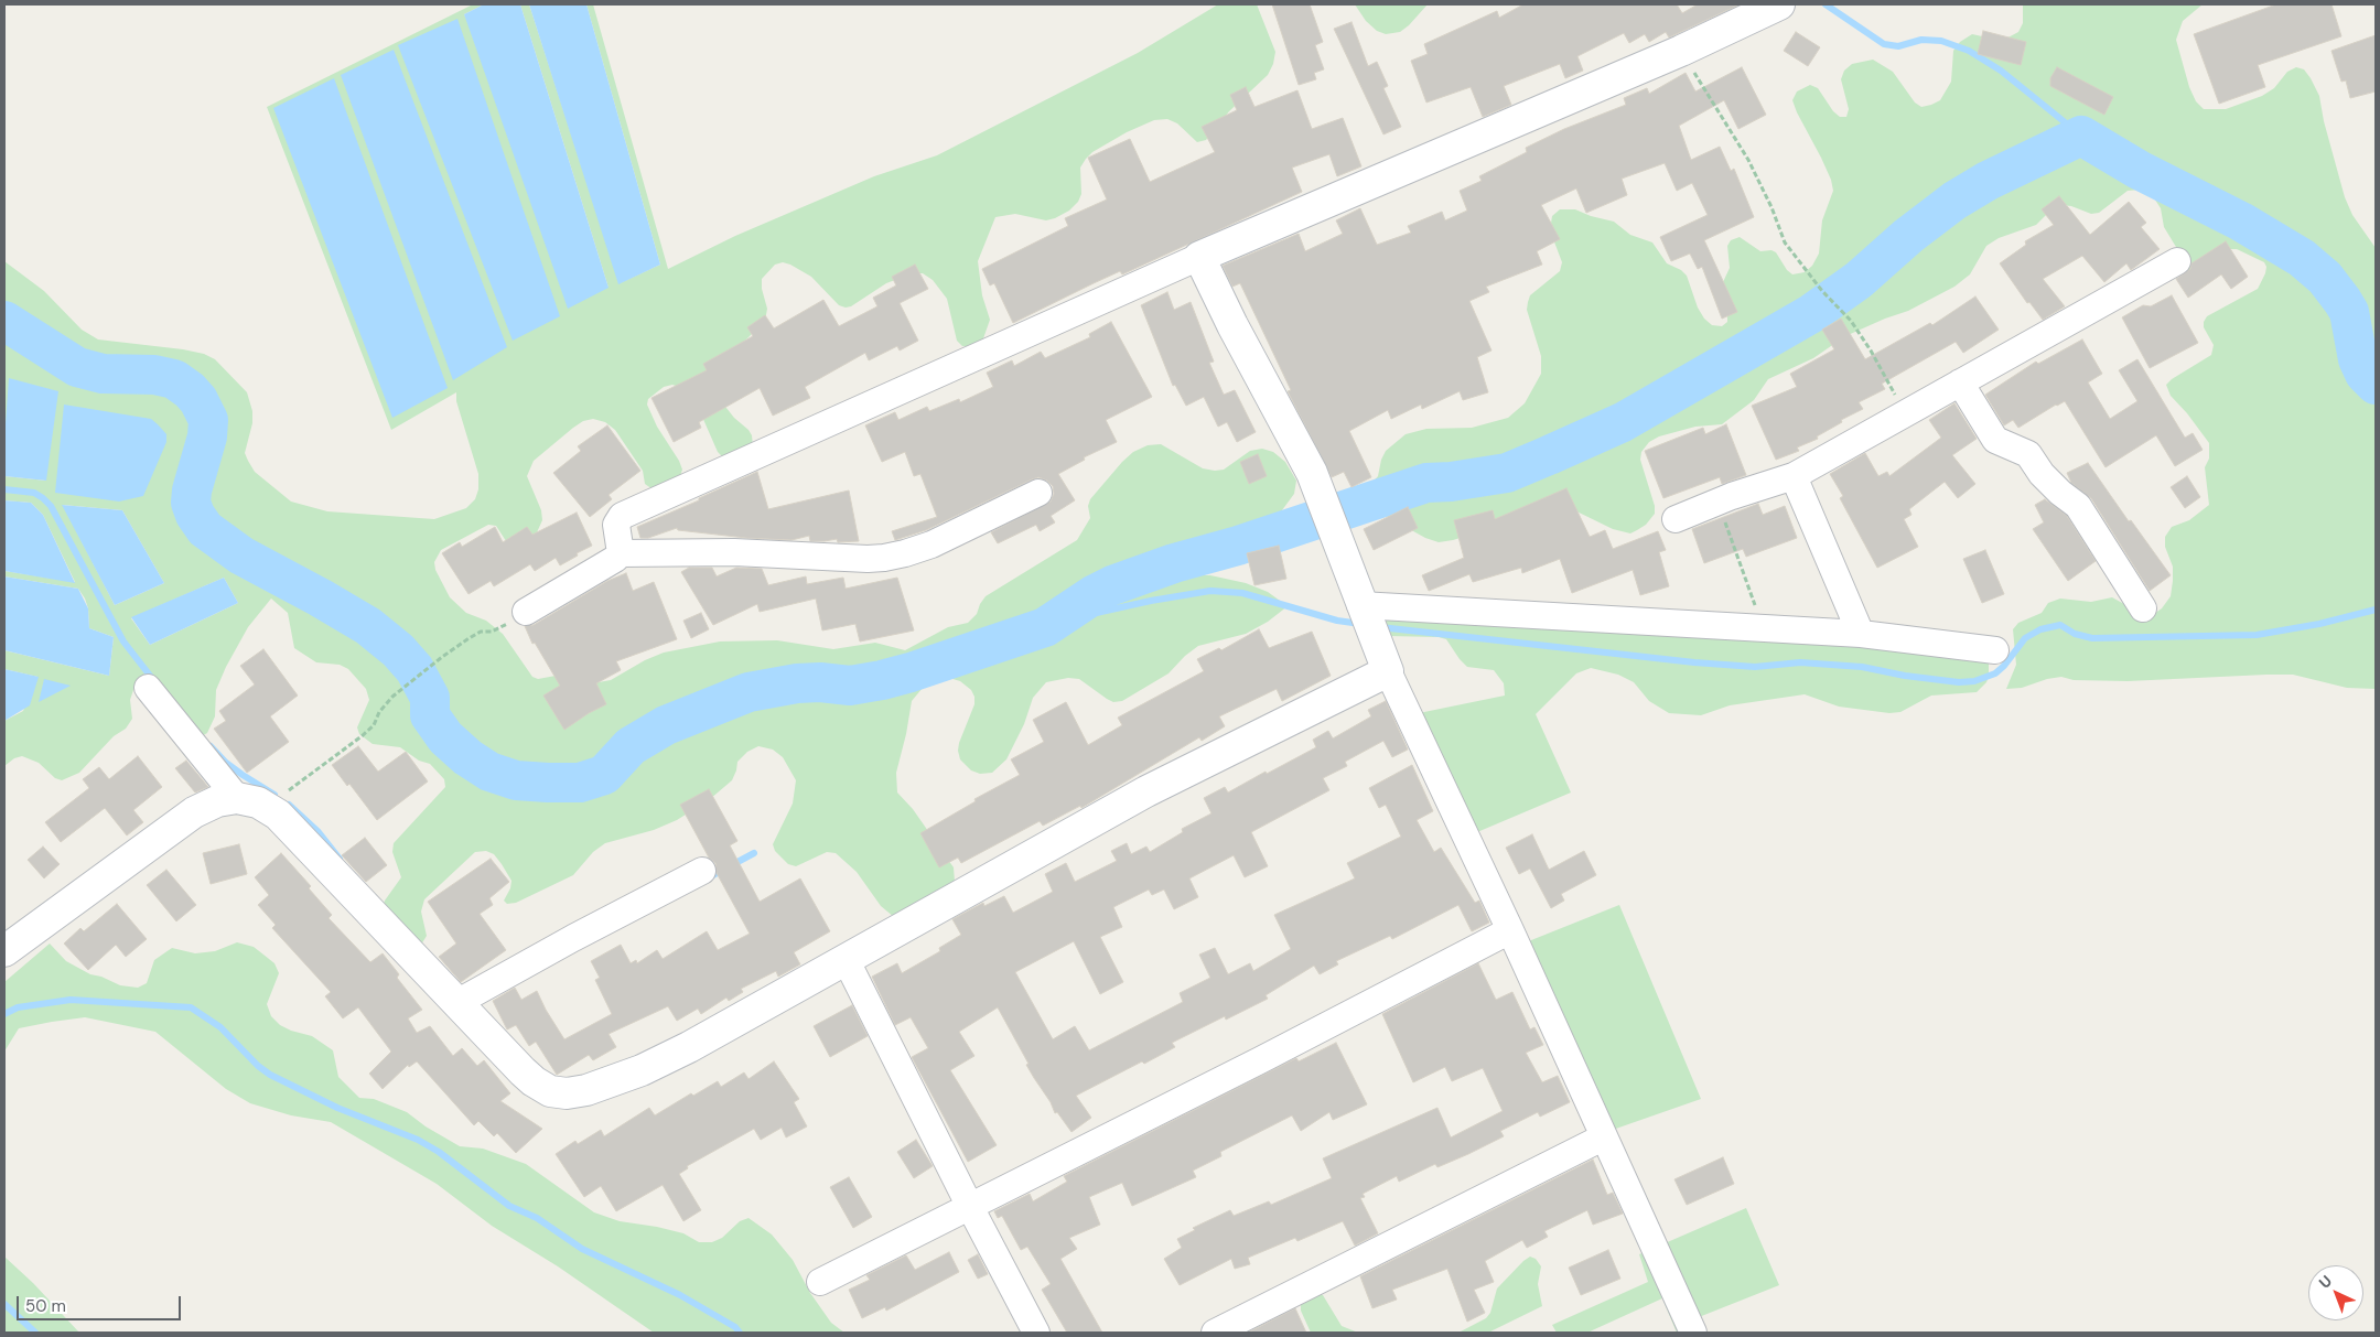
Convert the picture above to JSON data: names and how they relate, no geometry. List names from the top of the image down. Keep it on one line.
{"scale_bar":"50 m","north":"top left"}
